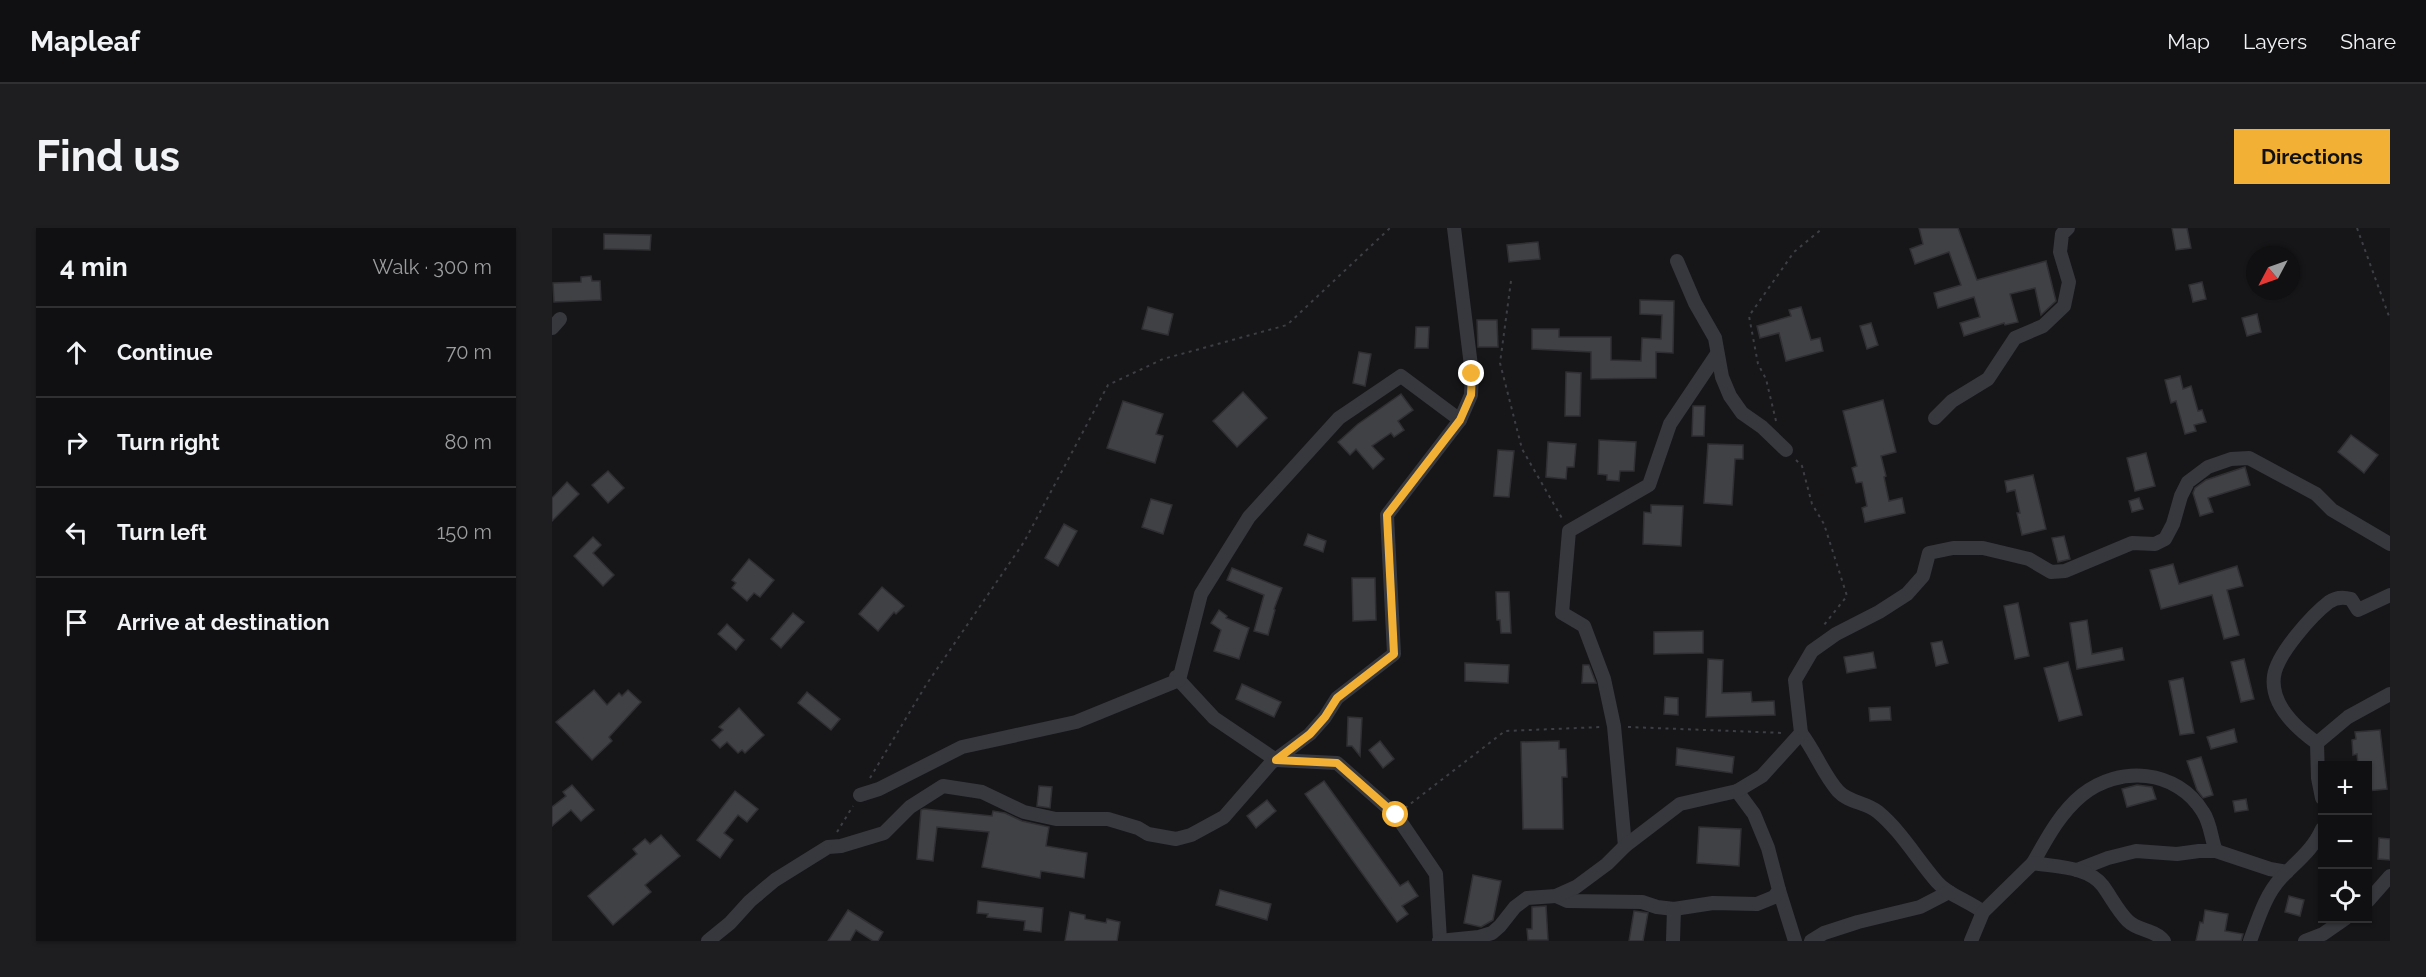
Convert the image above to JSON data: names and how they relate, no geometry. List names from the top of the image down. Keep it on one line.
{"north":"bottom left","page":{"header":"Mapleaf","nav":["Map","Layers","Share"],"buttons":"Directions","title":"Find us","heading":["4 min","Walk · 300 m"],"list":[["Continue","70 m"],["Turn right","80 m"],["Turn left","150 m"],"Arrive at destination"],"map_buttons":["+","−"]}}
